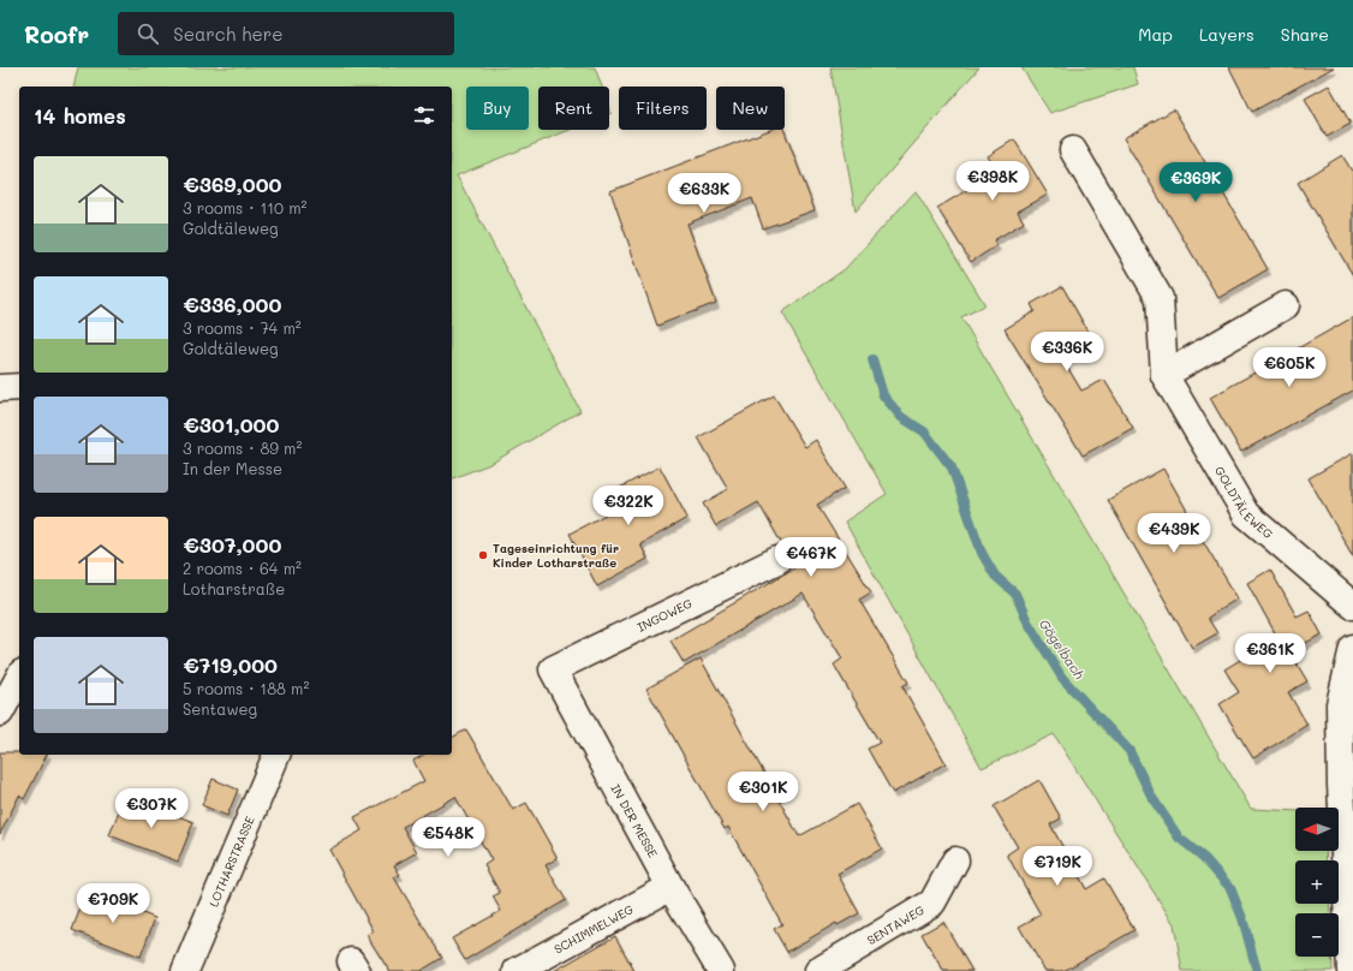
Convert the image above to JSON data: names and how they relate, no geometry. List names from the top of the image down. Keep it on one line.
{"streets":{"street":["GOLDTÄLEWEG","INGOWEG","IN DER MESSE","LOTHARSTRASSE","SENTAWEG","SCHIMMELWEG"]},"crossings":[["INGOWEG","IN DER MESSE"],["IN DER MESSE","SCHIMMELWEG"]],"water":["Gögelbach"],"places":["Tageseinrichtung für Kinder Lotharstraße"],"north":"left","page":{"header":"Roofr","search":"Search here","nav":["Map","Layers","Share"],"chip":["Buy","Rent","Filters","New"],"heading":"14 homes","list":[{"name":"€369,000","note":"3 rooms · 110 m² · Goldtäleweg"},{"name":"€336,000","note":"3 rooms · 74 m² · Goldtäleweg"},{"name":"€301,000","note":"3 rooms · 89 m² · In der Messe"},{"name":"€307,000","note":"2 rooms · 64 m² · Lotharstraße"},{"name":"€719,000","note":"5 rooms · 188 m² · Sentaweg"}],"price":["€398K","€369K","€633K","€336K","€605K","€322K","€439K","€467K","€361K","€301K","€307K","€548K","€719K","€709K"],"map_buttons":["+","−"]}}
